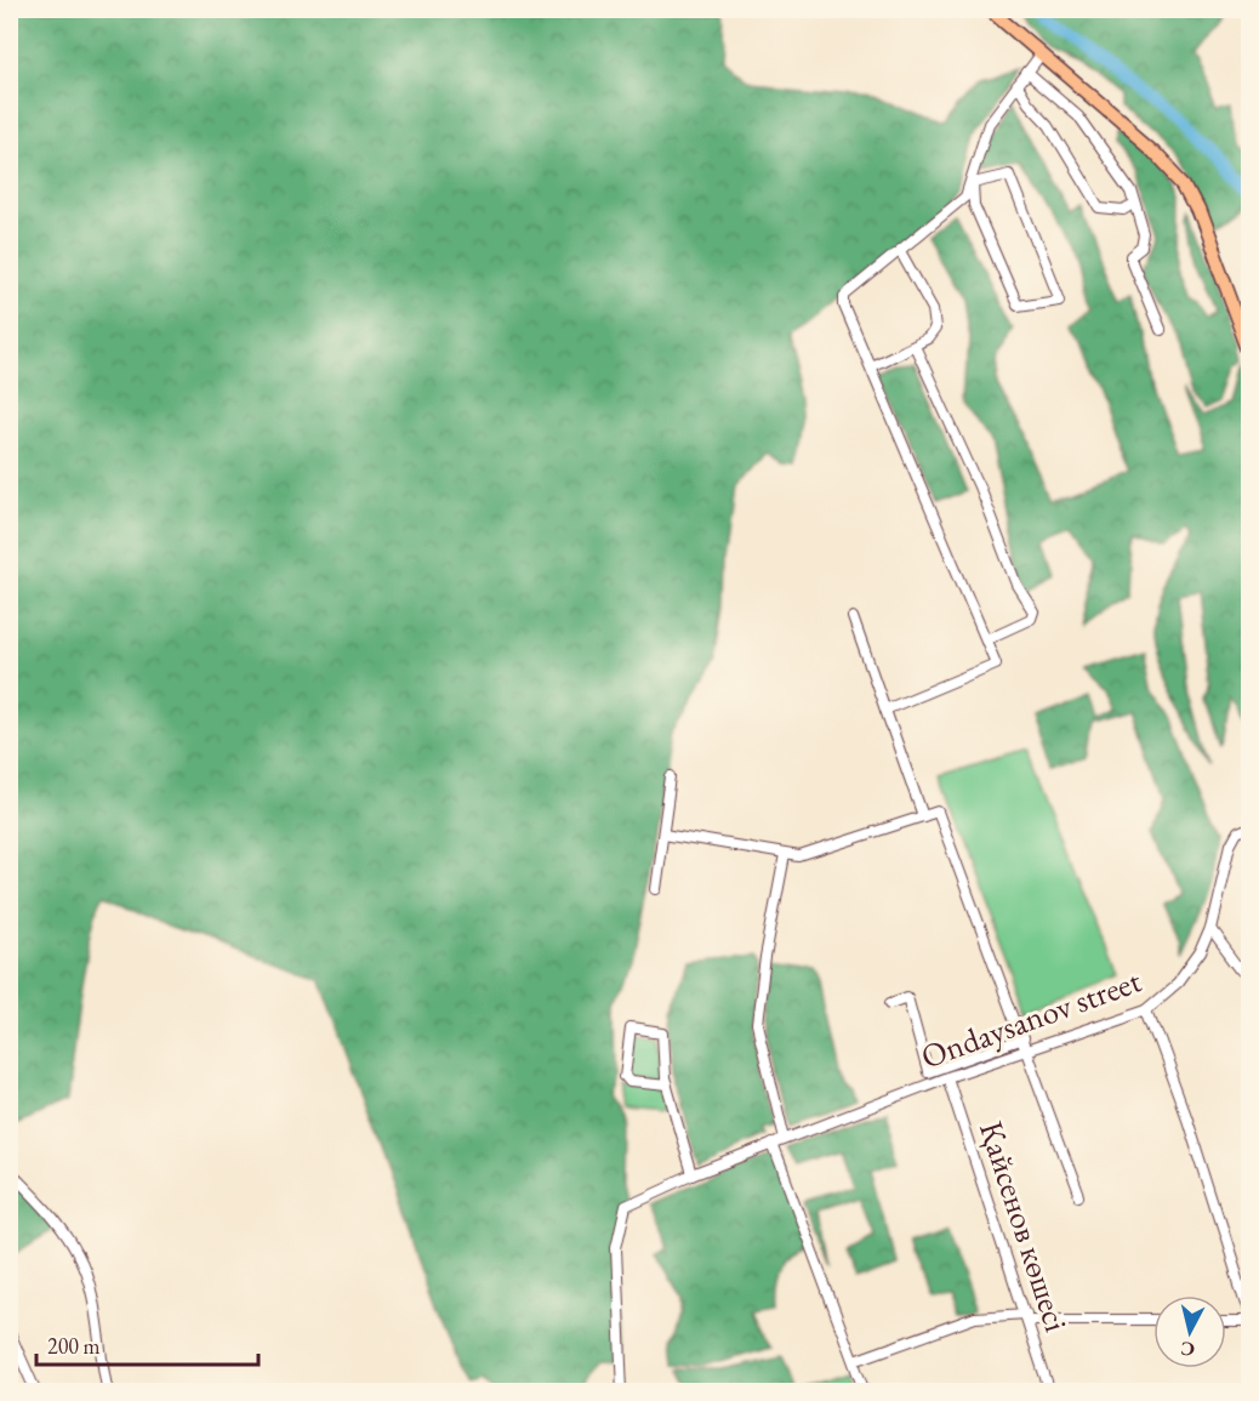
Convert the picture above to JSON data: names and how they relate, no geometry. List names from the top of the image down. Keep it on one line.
{"streets":{"street":["Ondaysanov street","Қайсенов көшесі"]},"crossings":[["Ondaysanov street","Қайсенов көшесі"]],"scale_bar":"200 m","north":"bottom"}
